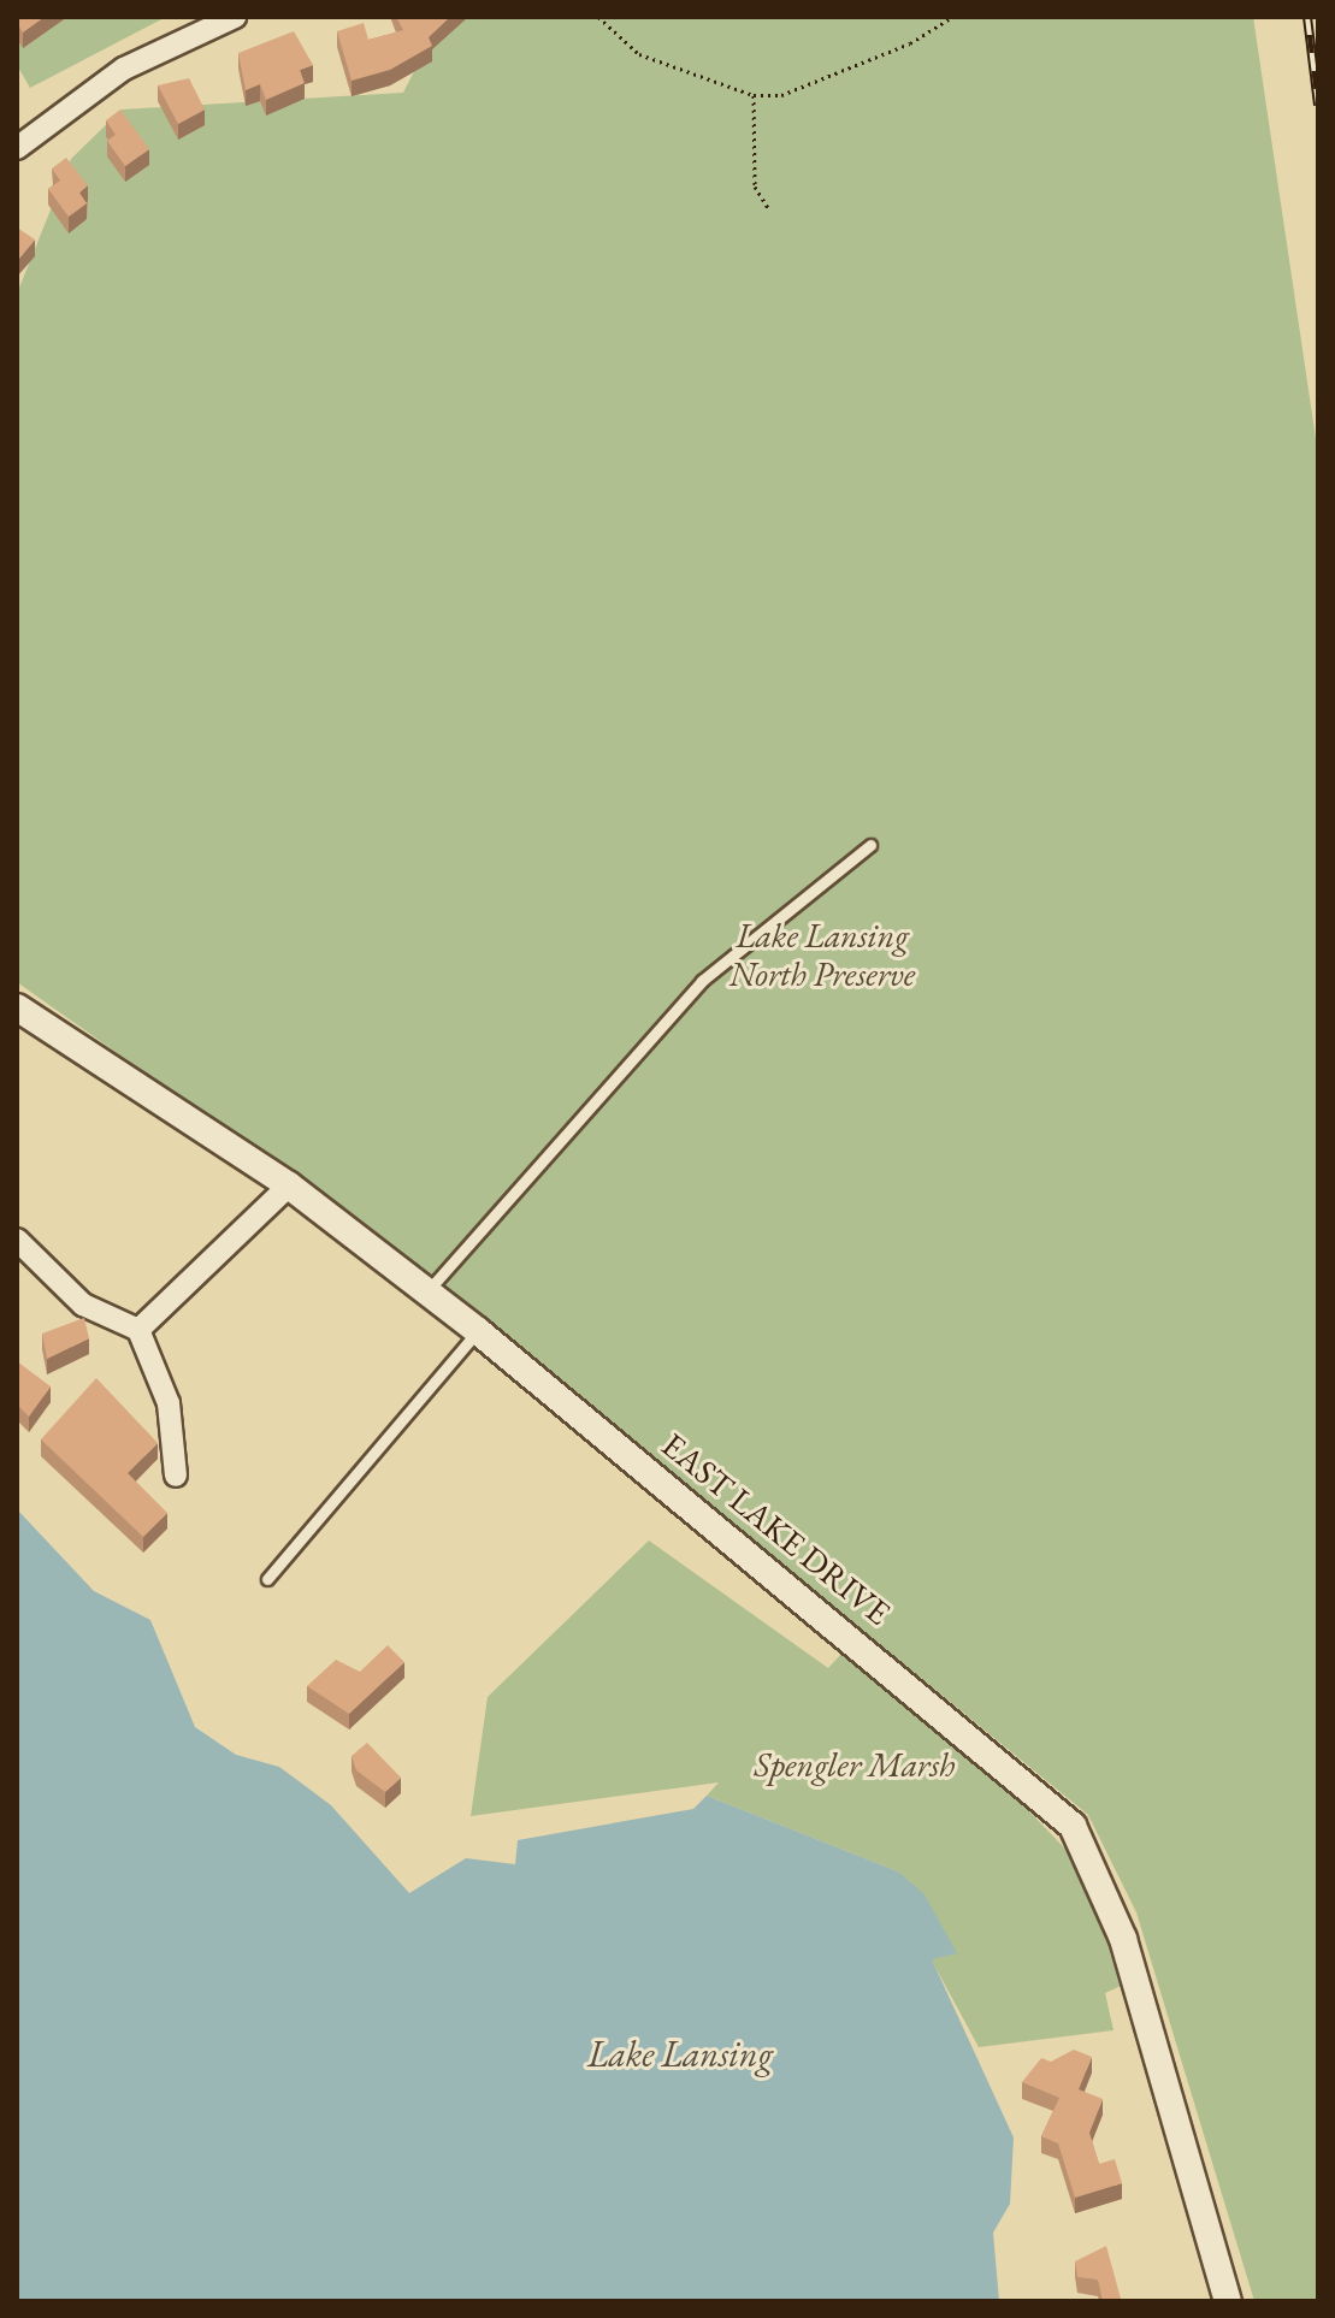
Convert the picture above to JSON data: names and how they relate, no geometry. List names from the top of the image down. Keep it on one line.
{"streets":{"street":["EAST LAKE DRIVE"]},"water":["Lake Lansing"],"parks":["Lake Lansing North Preserve","Spengler Marsh"]}
